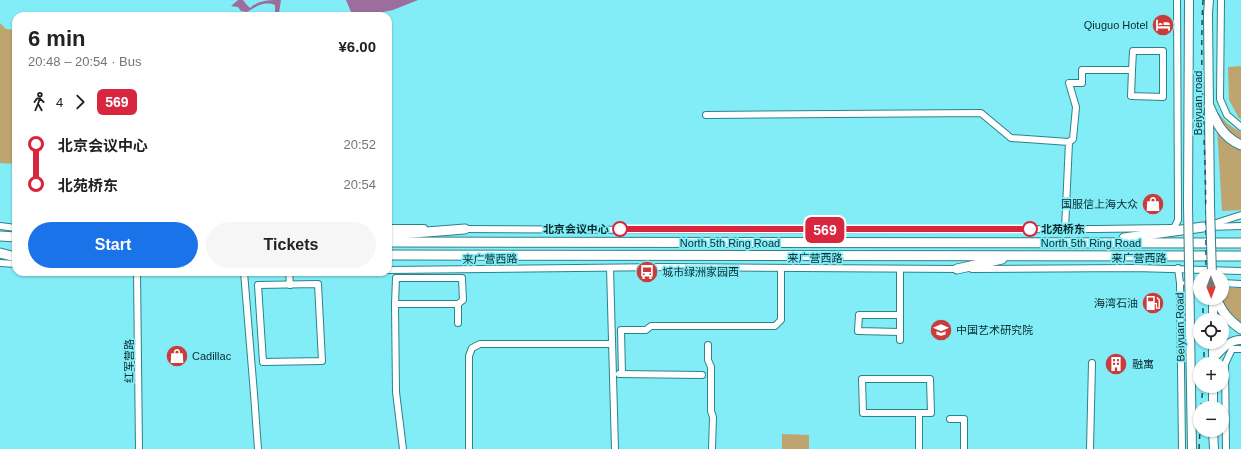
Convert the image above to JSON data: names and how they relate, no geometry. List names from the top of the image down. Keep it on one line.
{"streets":{"highway":["North 5th Ring Road"],"main road":["Beiyuan road","Beiyuan Road"],"street":["来广营西路","红军营路"]},"crossings":[["Beiyuan road","Beiyuan Road"]],"places":{"hotel":["Qiuguo Hotel"],"shop":["国服信上海大众","Cadillac"],"other":["北京会议中心","北苑桥东"],"bus stop":["城市绿洲家园西"],"fuel station":["海湾石油"],"school or university":["中国艺术研究院"],"building":["融寓"]},"lines":["bus line 569"],"north":"bottom","page":{"on_map":"569","heading":["6 min","20:48 – 20:54 · Bus","¥6.00"],"legs":["4","569"],"list":[{"name":"北京会议中心","value":"20:52"},{"name":"北苑桥东","value":"20:54"}],"buttons":["Start","Tickets"],"map_buttons":["+","−"]}}
